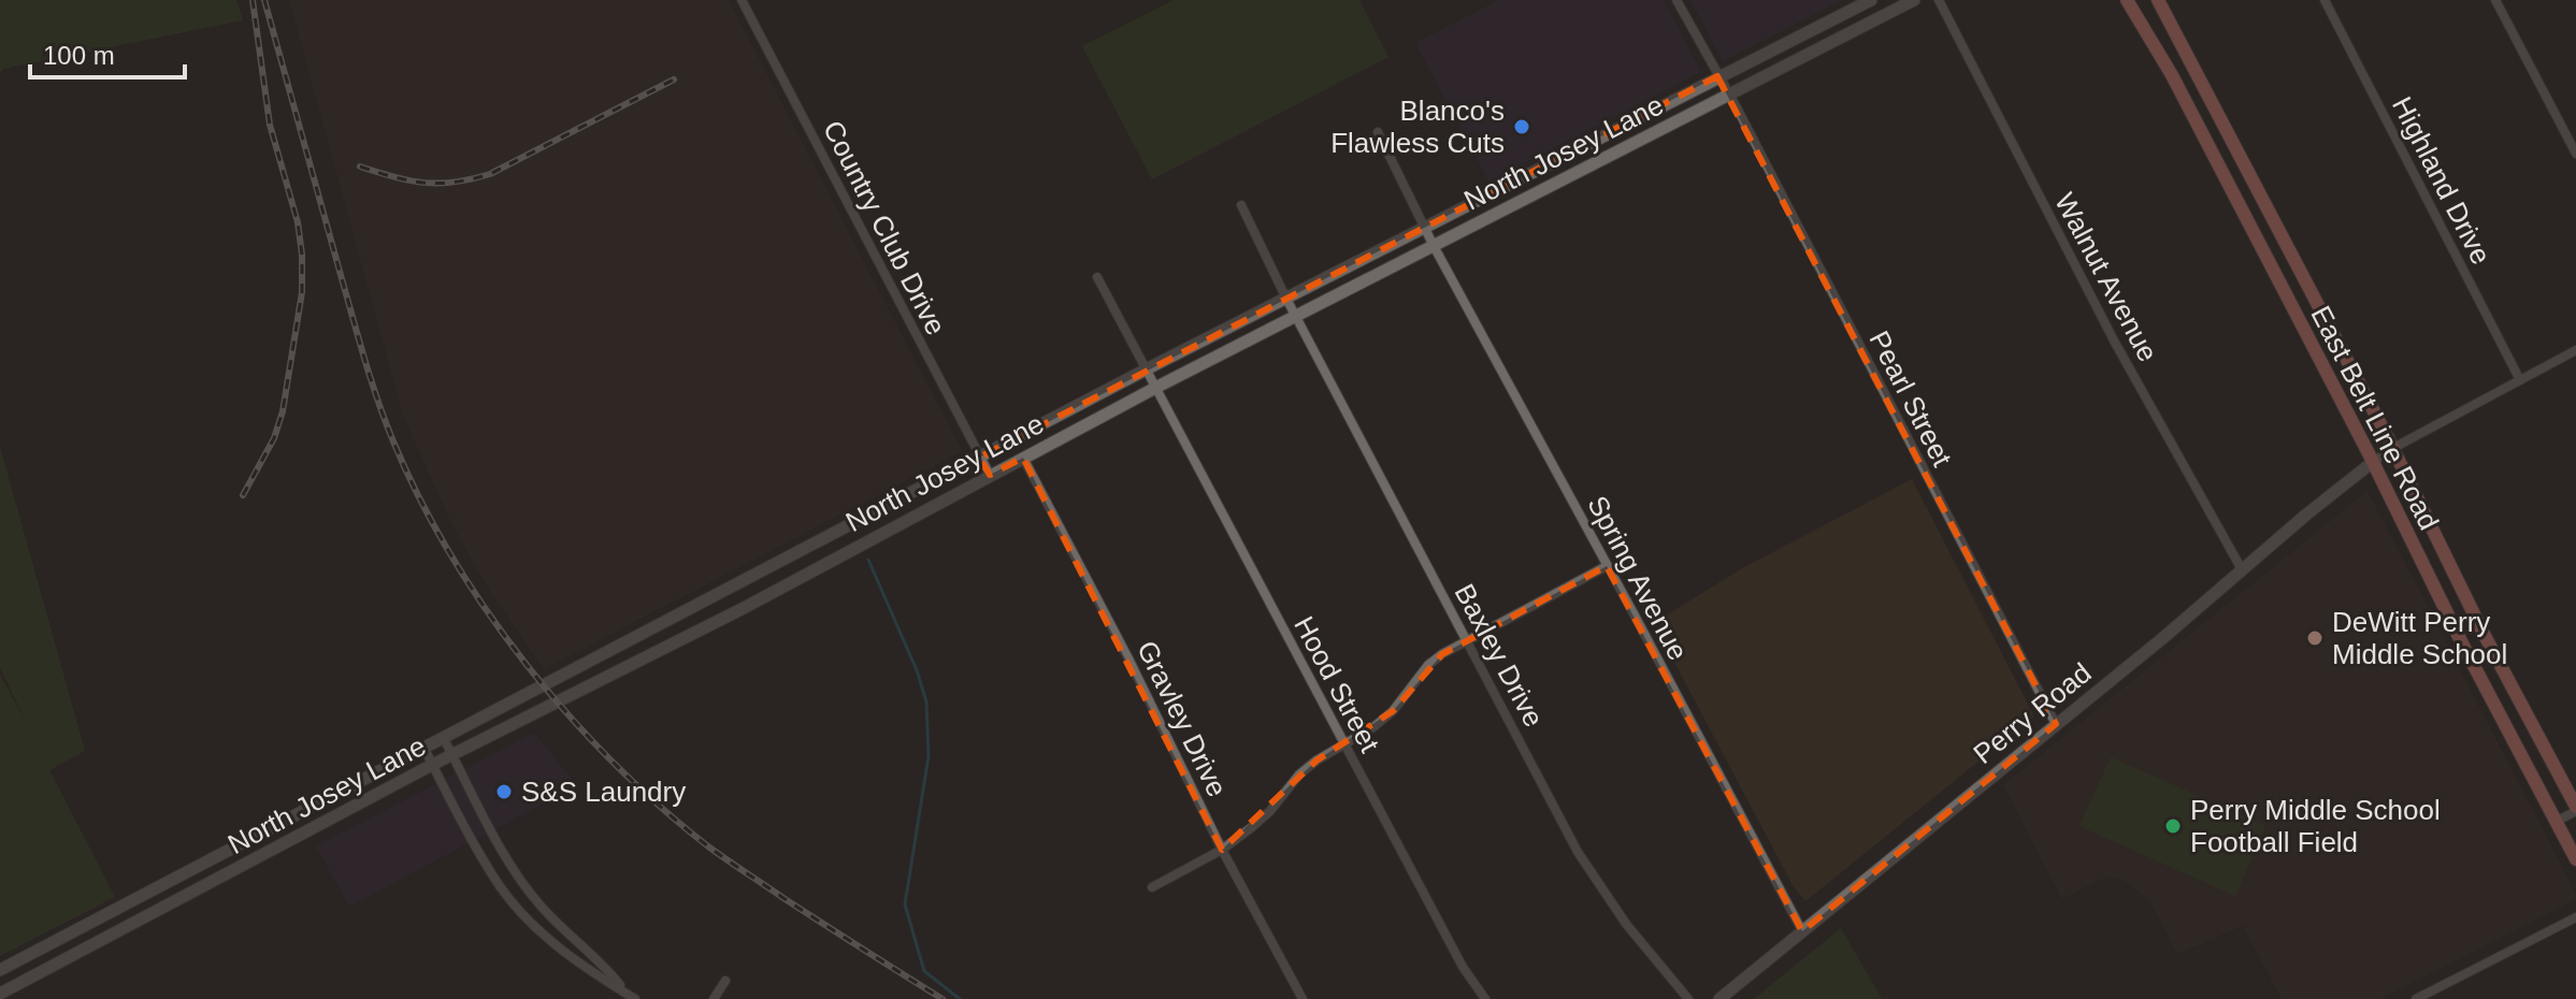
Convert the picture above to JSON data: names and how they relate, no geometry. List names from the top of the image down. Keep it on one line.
{"streets":{"main road":["North Josey Lane","East Belt Line Road","Perry Road"],"street":["Highland Drive","Country Club Drive","Walnut Avenue","Pearl Street","Spring Avenue","Baxley Drive","Hood Street","Gravley Drive"]},"crossings":[["North Josey Lane","Country Club Drive"],["North Josey Lane","Pearl Street"],["North Josey Lane","Spring Avenue"],["North Josey Lane","Baxley Drive"],["North Josey Lane","Hood Street"],["North Josey Lane","Gravley Drive"],["Walnut Avenue","Perry Road"],["Pearl Street","Perry Road"],["East Belt Line Road","Perry Road"],["Spring Avenue","Perry Road"]],"places":["Blanco's Flawless Cuts","DeWitt Perry Middle School","S&S Laundry","Perry Middle School Football Field"],"scale_bar":"100 m"}
